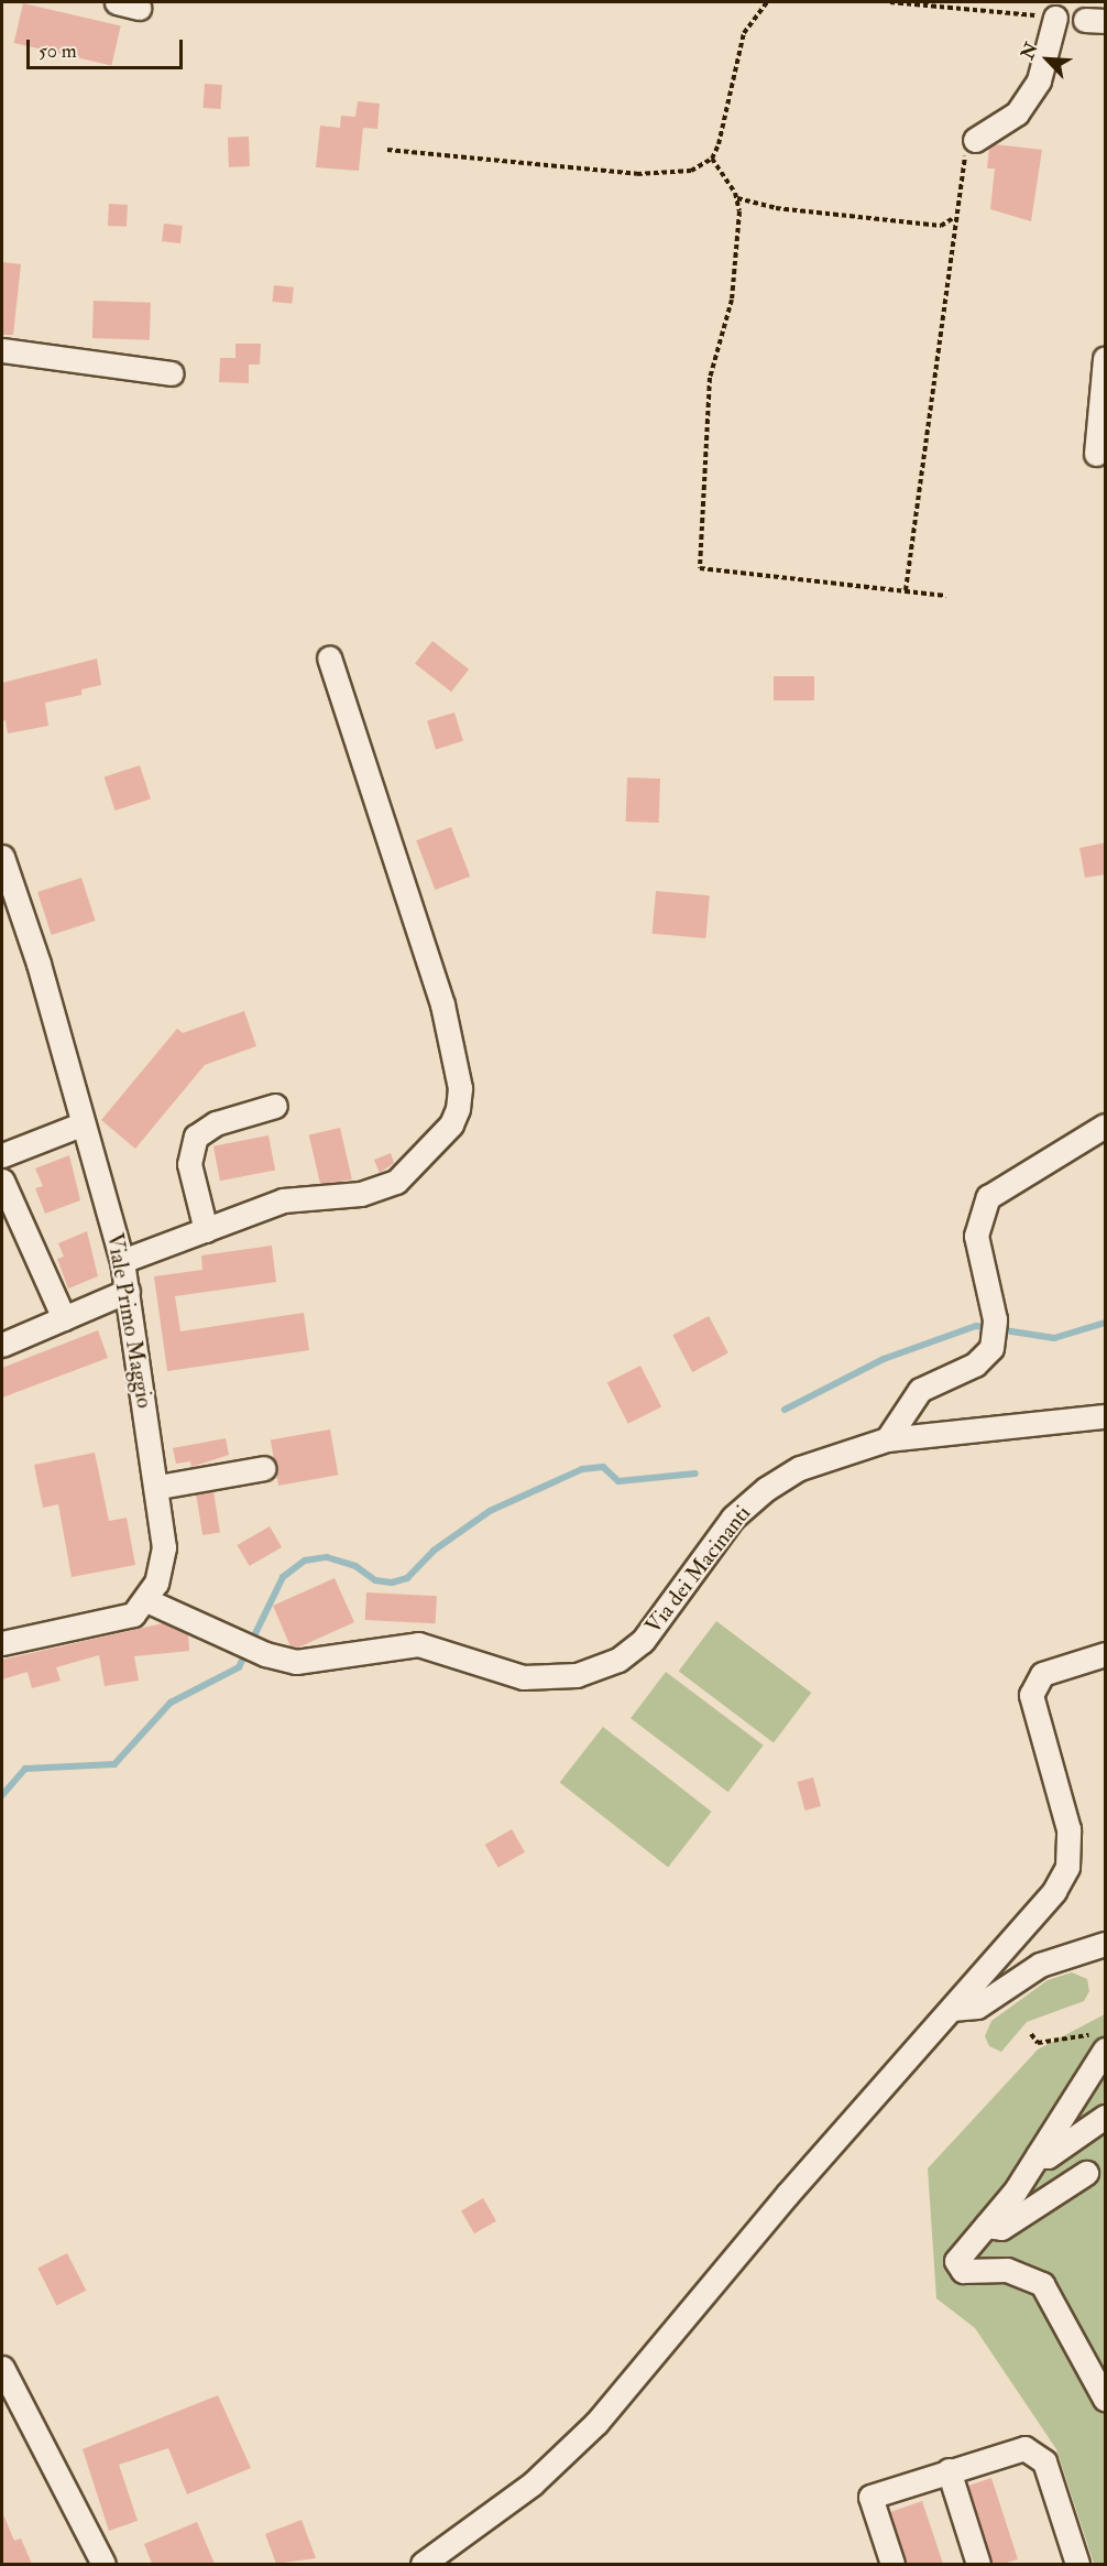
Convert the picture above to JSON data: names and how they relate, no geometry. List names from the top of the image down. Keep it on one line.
{"streets":{"street":["Viale Primo Maggio","Via dei Macinanti"]},"crossings":[["Viale Primo Maggio","Via dei Macinanti"]],"scale_bar":"50 m","north":"top left"}
